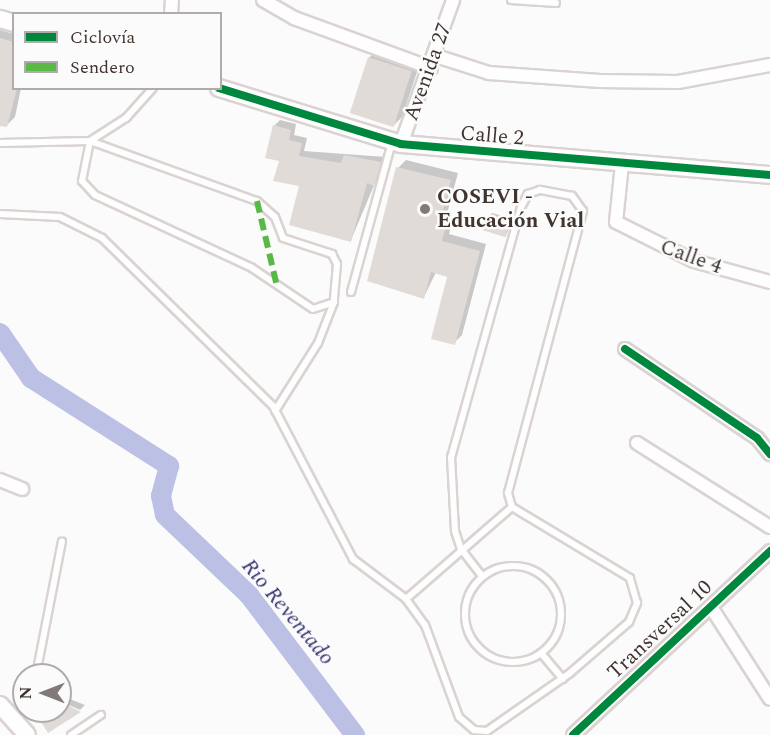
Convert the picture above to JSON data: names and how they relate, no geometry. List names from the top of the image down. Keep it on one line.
{"streets":{"street":["Avenida 27","Calle 2","Calle 4","Transversal 10"]},"crossings":[["Avenida 27","Calle 2"],["Calle 2","Calle 4"]],"water":["Rio Reventado"],"places":["COSEVI - Educación Vial"],"legend":["Ciclovía","Sendero"],"north":"left"}
